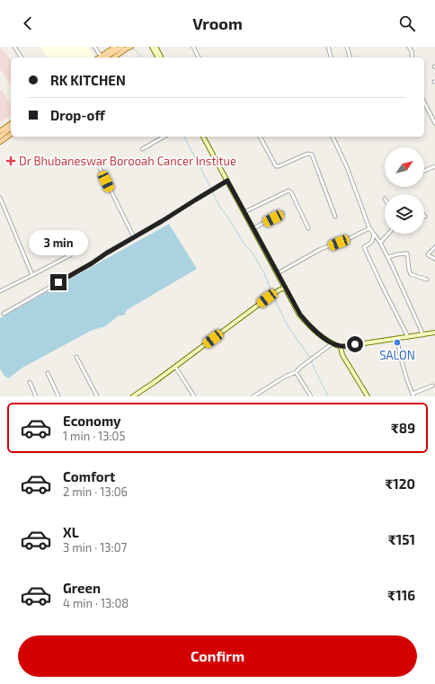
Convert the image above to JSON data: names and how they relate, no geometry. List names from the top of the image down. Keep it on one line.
{"places":{"health":["Dr Bhubaneswar Borooah Cancer Institue"],"other":["SALON"]},"north":"top right","page":{"header":"Vroom","banner":["RK KITCHEN","Drop-off"],"bubble":"3 min","list":[{"name":"Economy","note":"1 min · 13:05","value":"₹89"},{"name":"Comfort","note":"2 min · 13:06","value":"₹120"},{"name":"XL","note":"3 min · 13:07","value":"₹151"},{"name":"Green","note":"4 min · 13:08","value":"₹116"}],"buttons":"Confirm"}}
